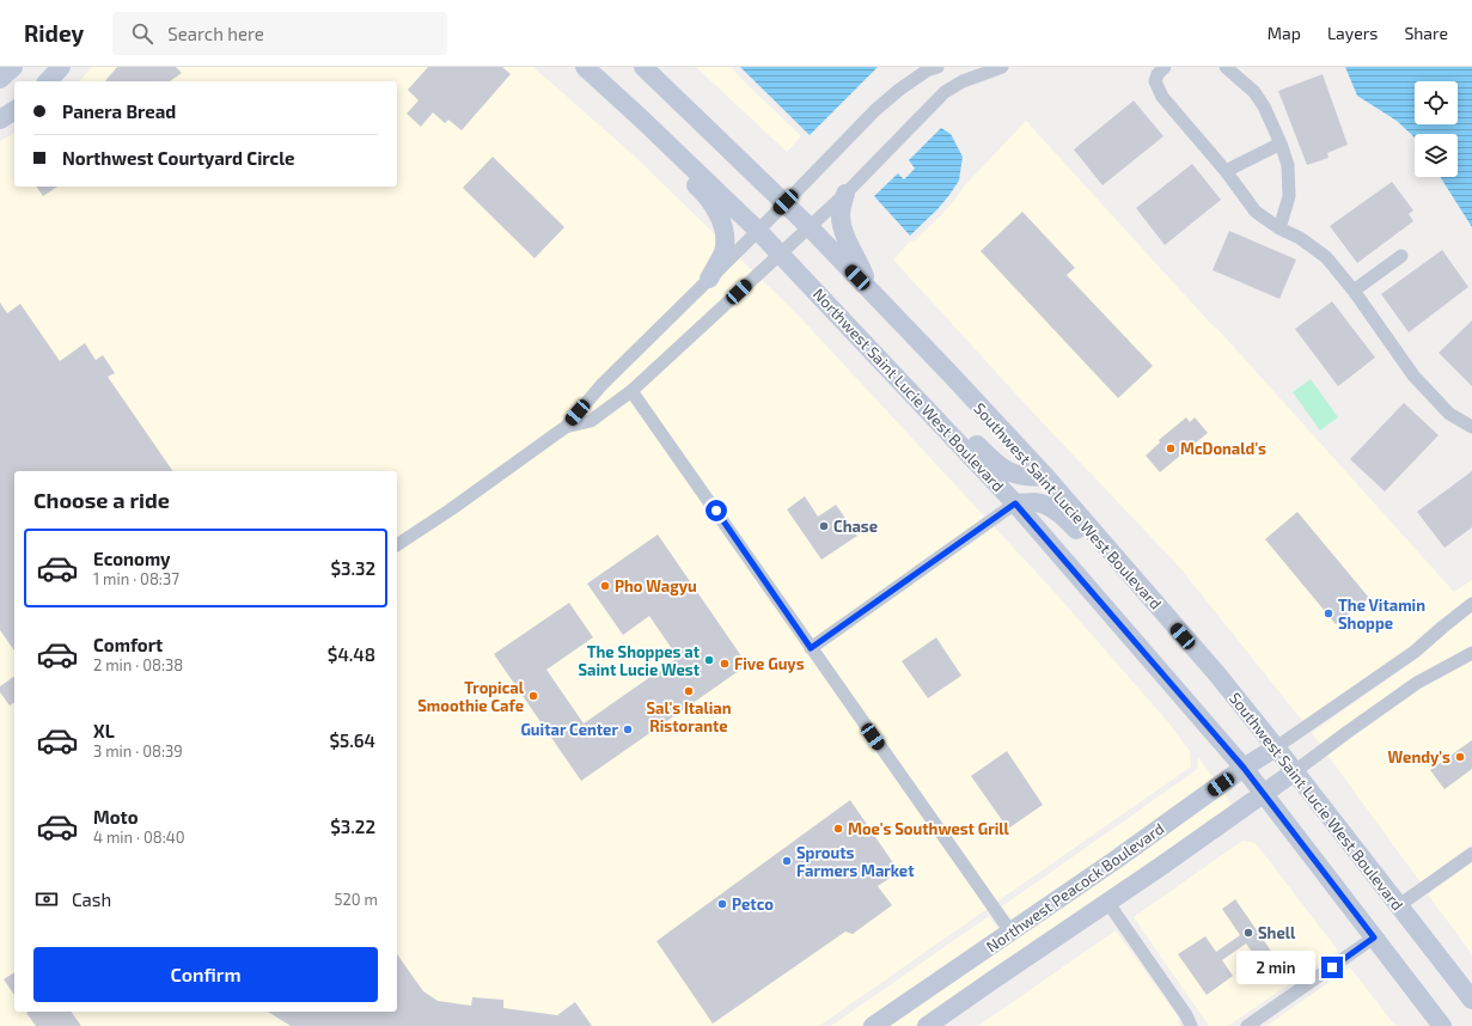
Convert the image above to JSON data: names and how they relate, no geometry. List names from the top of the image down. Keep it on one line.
{"streets":{"main road":["Northwest Saint Lucie West Boulevard","Southwest Saint Lucie West Boulevard","Northwest Peacock Boulevard"]},"crossings":[["Northwest Saint Lucie West Boulevard","Northwest Peacock Boulevard"],["Southwest Saint Lucie West Boulevard","Northwest Peacock Boulevard"]],"places":["McDonald's","Chase","Pho Wagyu","The Vitamin Shoppe","The Shoppes at Saint Lucie West","Five Guys","Sal's Italian Ristorante","Tropical Smoothie Cafe","Guitar Center","Wendy's","Moe's Southwest Grill","Sprouts Farmers Market","Petco","Shell"],"page":{"header":"Ridey","search":"Search here","nav":["Map","Layers","Share"],"banner":["Panera Bread","Northwest Courtyard Circle"],"heading":"Choose a ride","list":[{"name":"Economy","note":"1 min · 08:37","value":"$3.32"},{"name":"Comfort","note":"2 min · 08:38","value":"$4.48"},{"name":"XL","note":"3 min · 08:39","value":"$5.64"},{"name":"Moto","note":"4 min · 08:40","value":"$3.22"}],"pay":["Cash","520 m"],"buttons":"Confirm","bubble":"2 min"}}
